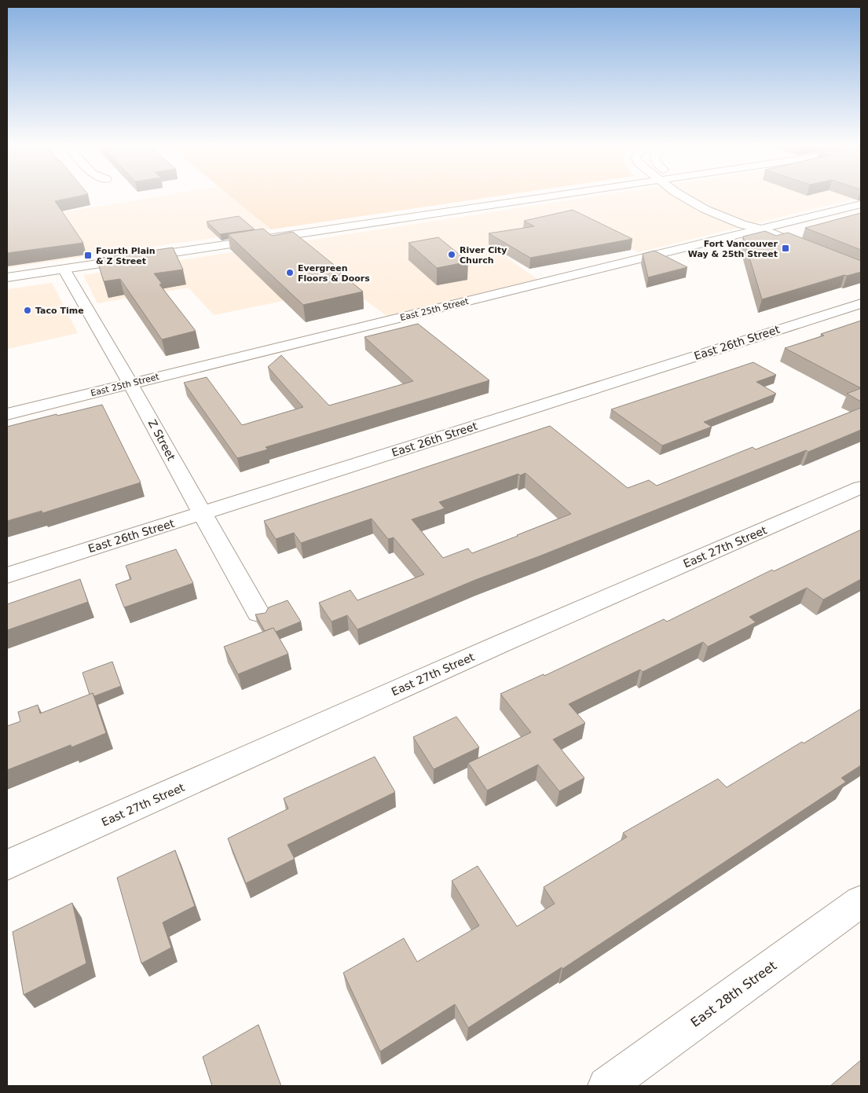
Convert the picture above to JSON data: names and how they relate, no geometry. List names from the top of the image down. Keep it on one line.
{"streets":{"street":["East 25th Street","East 26th Street","Z Street","East 27th Street","East 28th Street"]},"crossings":[["East 25th Street","Z Street"],["East 26th Street","Z Street"]],"places":{"transit":["Fort Vancouver Way & 25th Street","Fourth Plain & Z Street"],"other":["River City Church","Evergreen Floors & Doors","Taco Time"]}}
